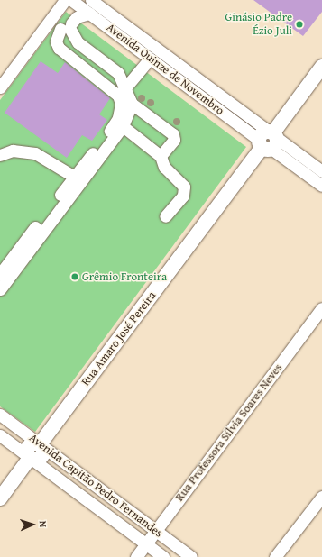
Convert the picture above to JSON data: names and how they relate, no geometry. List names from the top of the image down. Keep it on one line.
{"streets":{"main road":["Rua Amaro José Pereira"],"street":["Avenida Quinze de Novembro","Rua Professora Sílvia Soares Neves","Avenida Capitão Pedro Fernandes"]},"crossings":[["Avenida Quinze de Novembro","Rua Amaro José Pereira"],["Rua Amaro José Pereira","Avenida Capitão Pedro Fernandes"],["Rua Professora Sílvia Soares Neves","Avenida Capitão Pedro Fernandes"]],"places":["Ginásio Padre Ézio Juli","Grêmio Fronteira"],"north":"right"}
